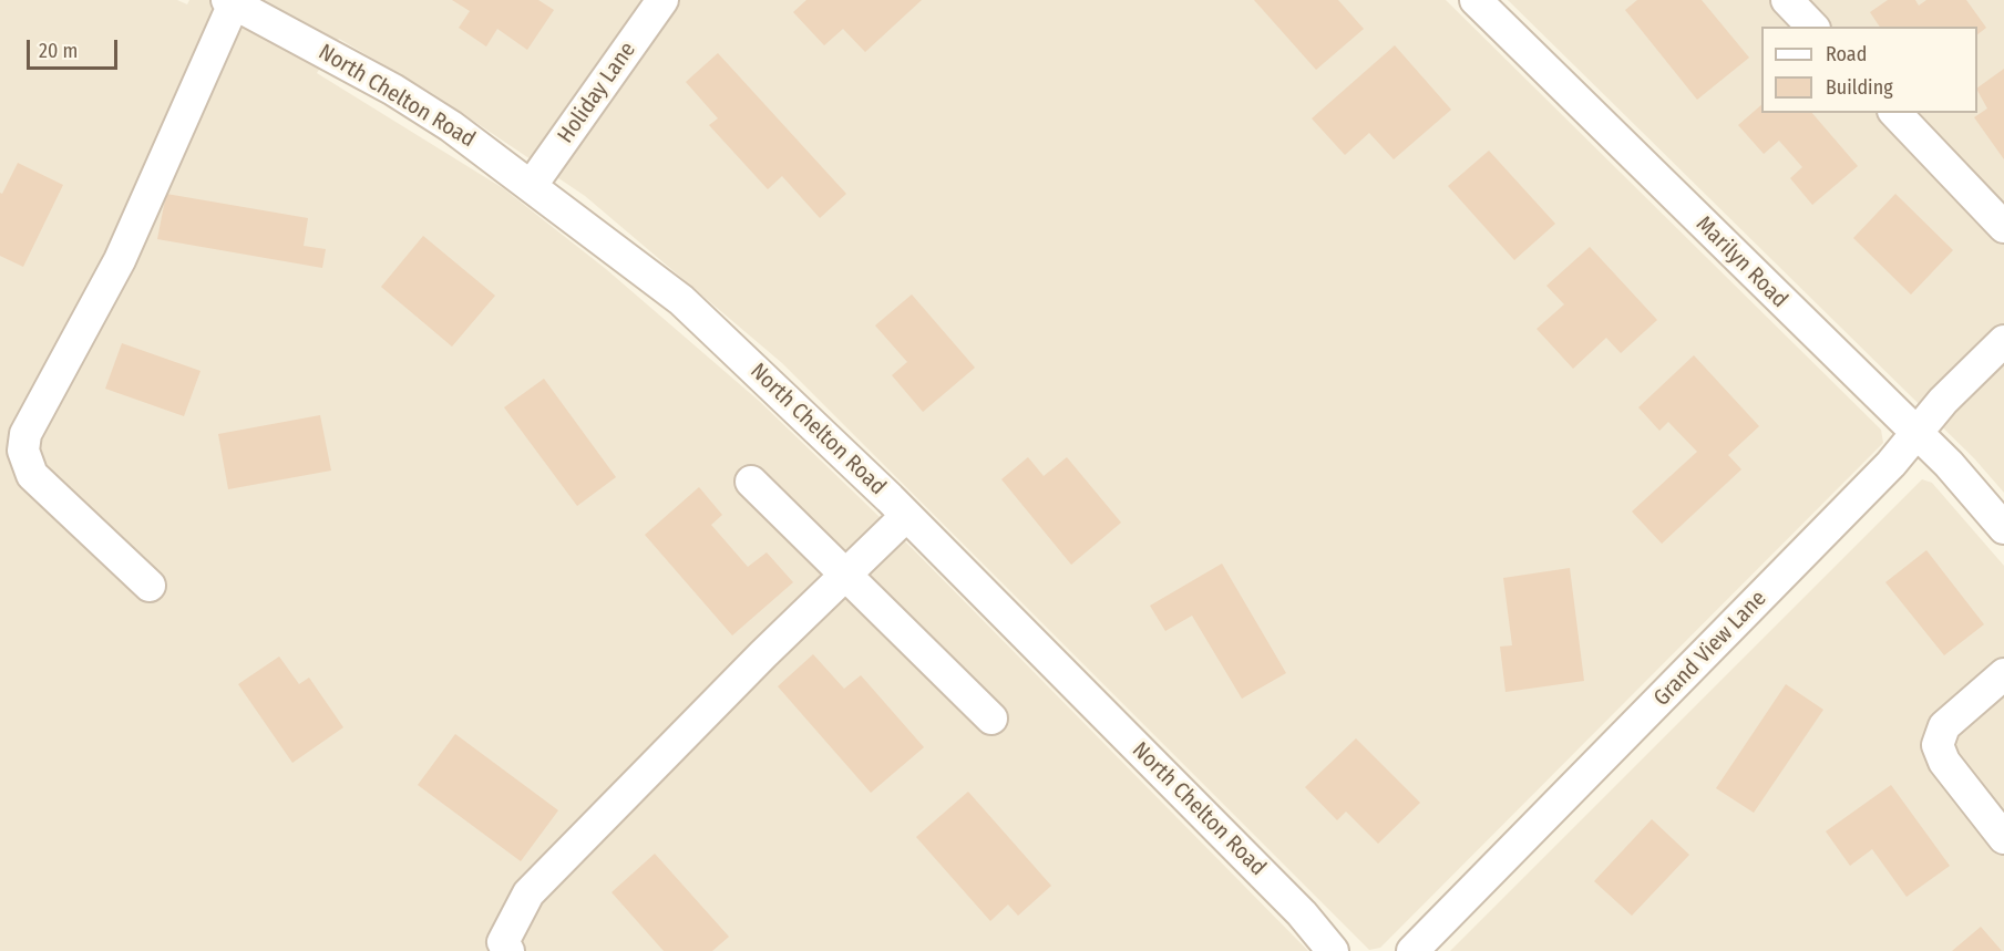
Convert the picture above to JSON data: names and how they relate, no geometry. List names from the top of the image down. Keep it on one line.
{"streets":{"street":["Holiday Lane","North Chelton Road","Marilyn Road","Grand View Lane"]},"crossings":[["Holiday Lane","North Chelton Road"],["Marilyn Road","Grand View Lane"]],"legend":["Road","Building"],"scale_bar":"20 m"}
